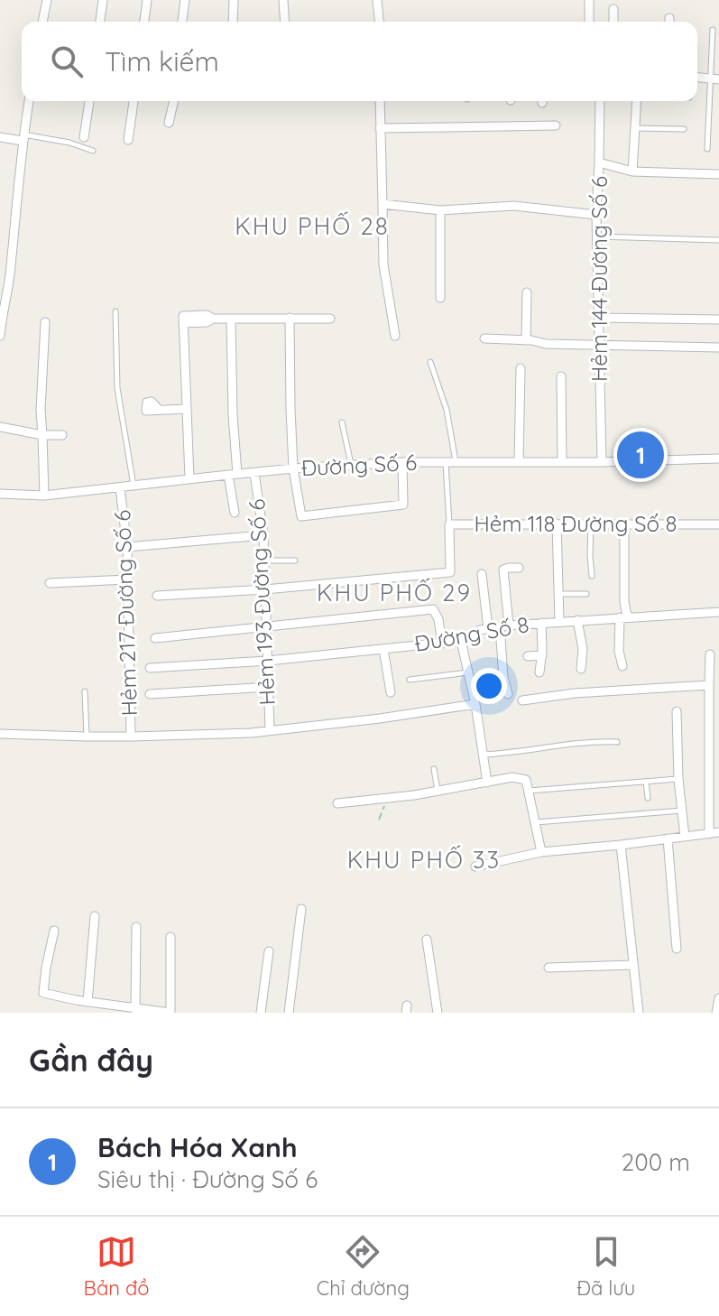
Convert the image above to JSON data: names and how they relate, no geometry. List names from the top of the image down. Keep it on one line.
{"streets":{"street":["Hẻm 144 Đường Số 6","Đường Số 6","Hẻm 118 Đường Số 8","Hẻm 193 Đường Số 6","Hẻm 217 Đường Số 6","Đường Số 8"]},"crossings":[["Hẻm 144 Đường Số 6","Đường Số 6"],["Đường Số 6","Hẻm 193 Đường Số 6"],["Đường Số 6","Hẻm 217 Đường Số 6"],["Hẻm 118 Đường Số 8","Hẻm 193 Đường Số 6"],["Hẻm 193 Đường Số 6","Đường Số 8"]],"districts":["KHU PHỐ 28","KHU PHỐ 29","KHU PHỐ 33"],"page":{"search":"Tìm kiếm","pins":"1","heading":"Gần đây","list":[{"mark":"1","name":"Bách Hóa Xanh","note":"Siêu thị · Đường Số 6","value":"200 m"}],"nav":["Bản đồ","Chỉ đường","Đã lưu"]}}
